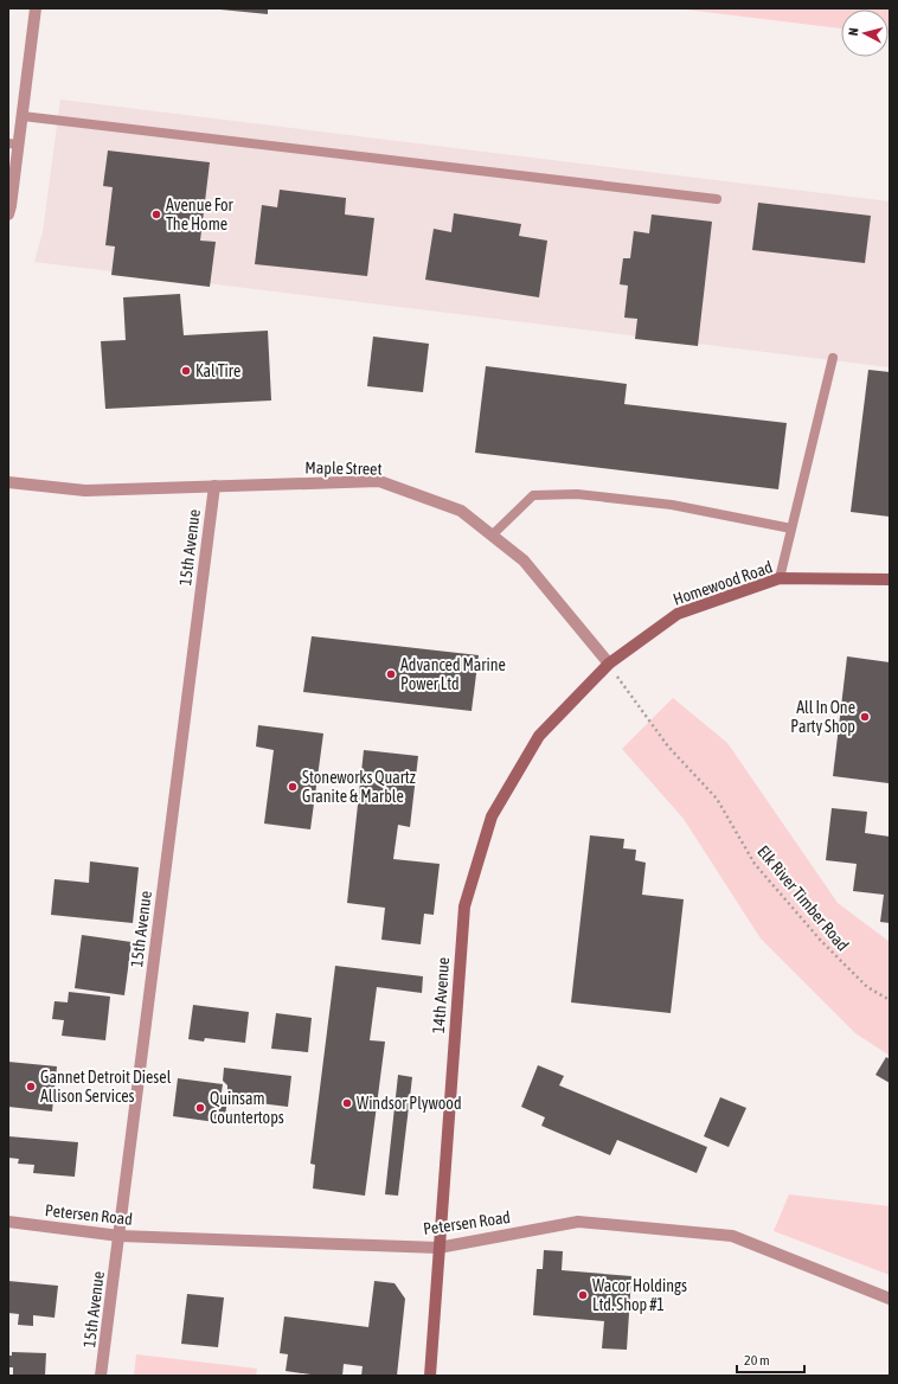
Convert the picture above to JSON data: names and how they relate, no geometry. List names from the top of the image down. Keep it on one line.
{"streets":{"main road":["Homewood Road","14th Avenue"],"street":["Maple Street","15th Avenue","Petersen Road"],"path":["Elk River Timber Road"]},"crossings":[["Maple Street","15th Avenue"],["Maple Street","Homewood Road"],["Maple Street","Elk River Timber Road"],["Maple Street","14th Avenue"],["15th Avenue","Petersen Road"],["Homewood Road","Elk River Timber Road"],["Homewood Road","14th Avenue"],["Elk River Timber Road","14th Avenue"],["14th Avenue","Petersen Road"]],"places":["Avenue For The Home","Kal Tire","Advanced Marine Power Ltd","All In One Party Shop","Stoneworks Quartz Granite & Marble","Gannet Detroit Diesel Allison Services","Windsor Plywood","Quinsam Countertops","Wacor Holdings Ltd. Shop #1"],"scale_bar":"20 m","north":"left"}
